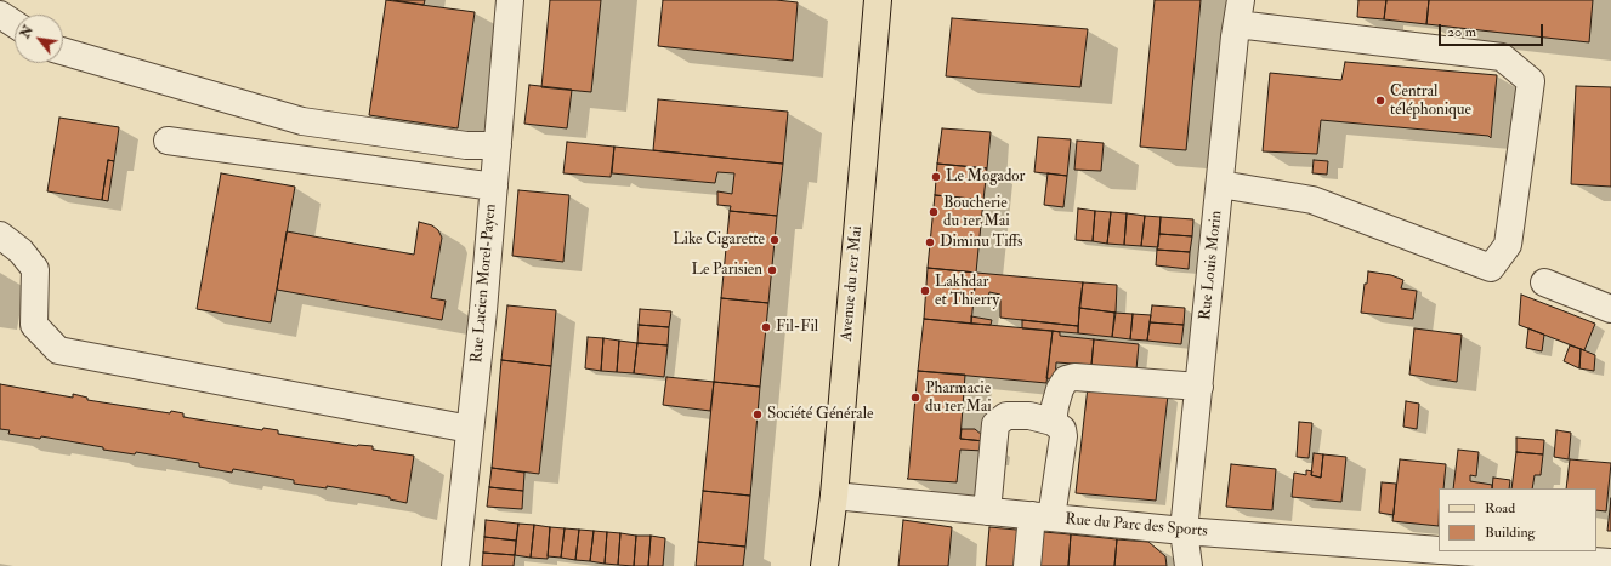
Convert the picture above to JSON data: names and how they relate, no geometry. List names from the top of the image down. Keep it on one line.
{"streets":{"main road":["Avenue du 1er Mai"],"street":["Rue Louis Morin","Rue Lucien Morel-Payen","Rue du Parc des Sports"]},"crossings":[["Rue Louis Morin","Rue du Parc des Sports"],["Avenue du 1er Mai","Rue du Parc des Sports"]],"places":["Central téléphonique","Le Mogador","Boucherie du 1er Mai","Like Cigarette","Diminu Tiffs","Le Parisien","Lakhdar et Thierry","Fil-Fil","Pharmacie du 1er Mai","Société Générale"],"legend":["Road","Building"],"scale_bar":"20 m","north":"top left"}
